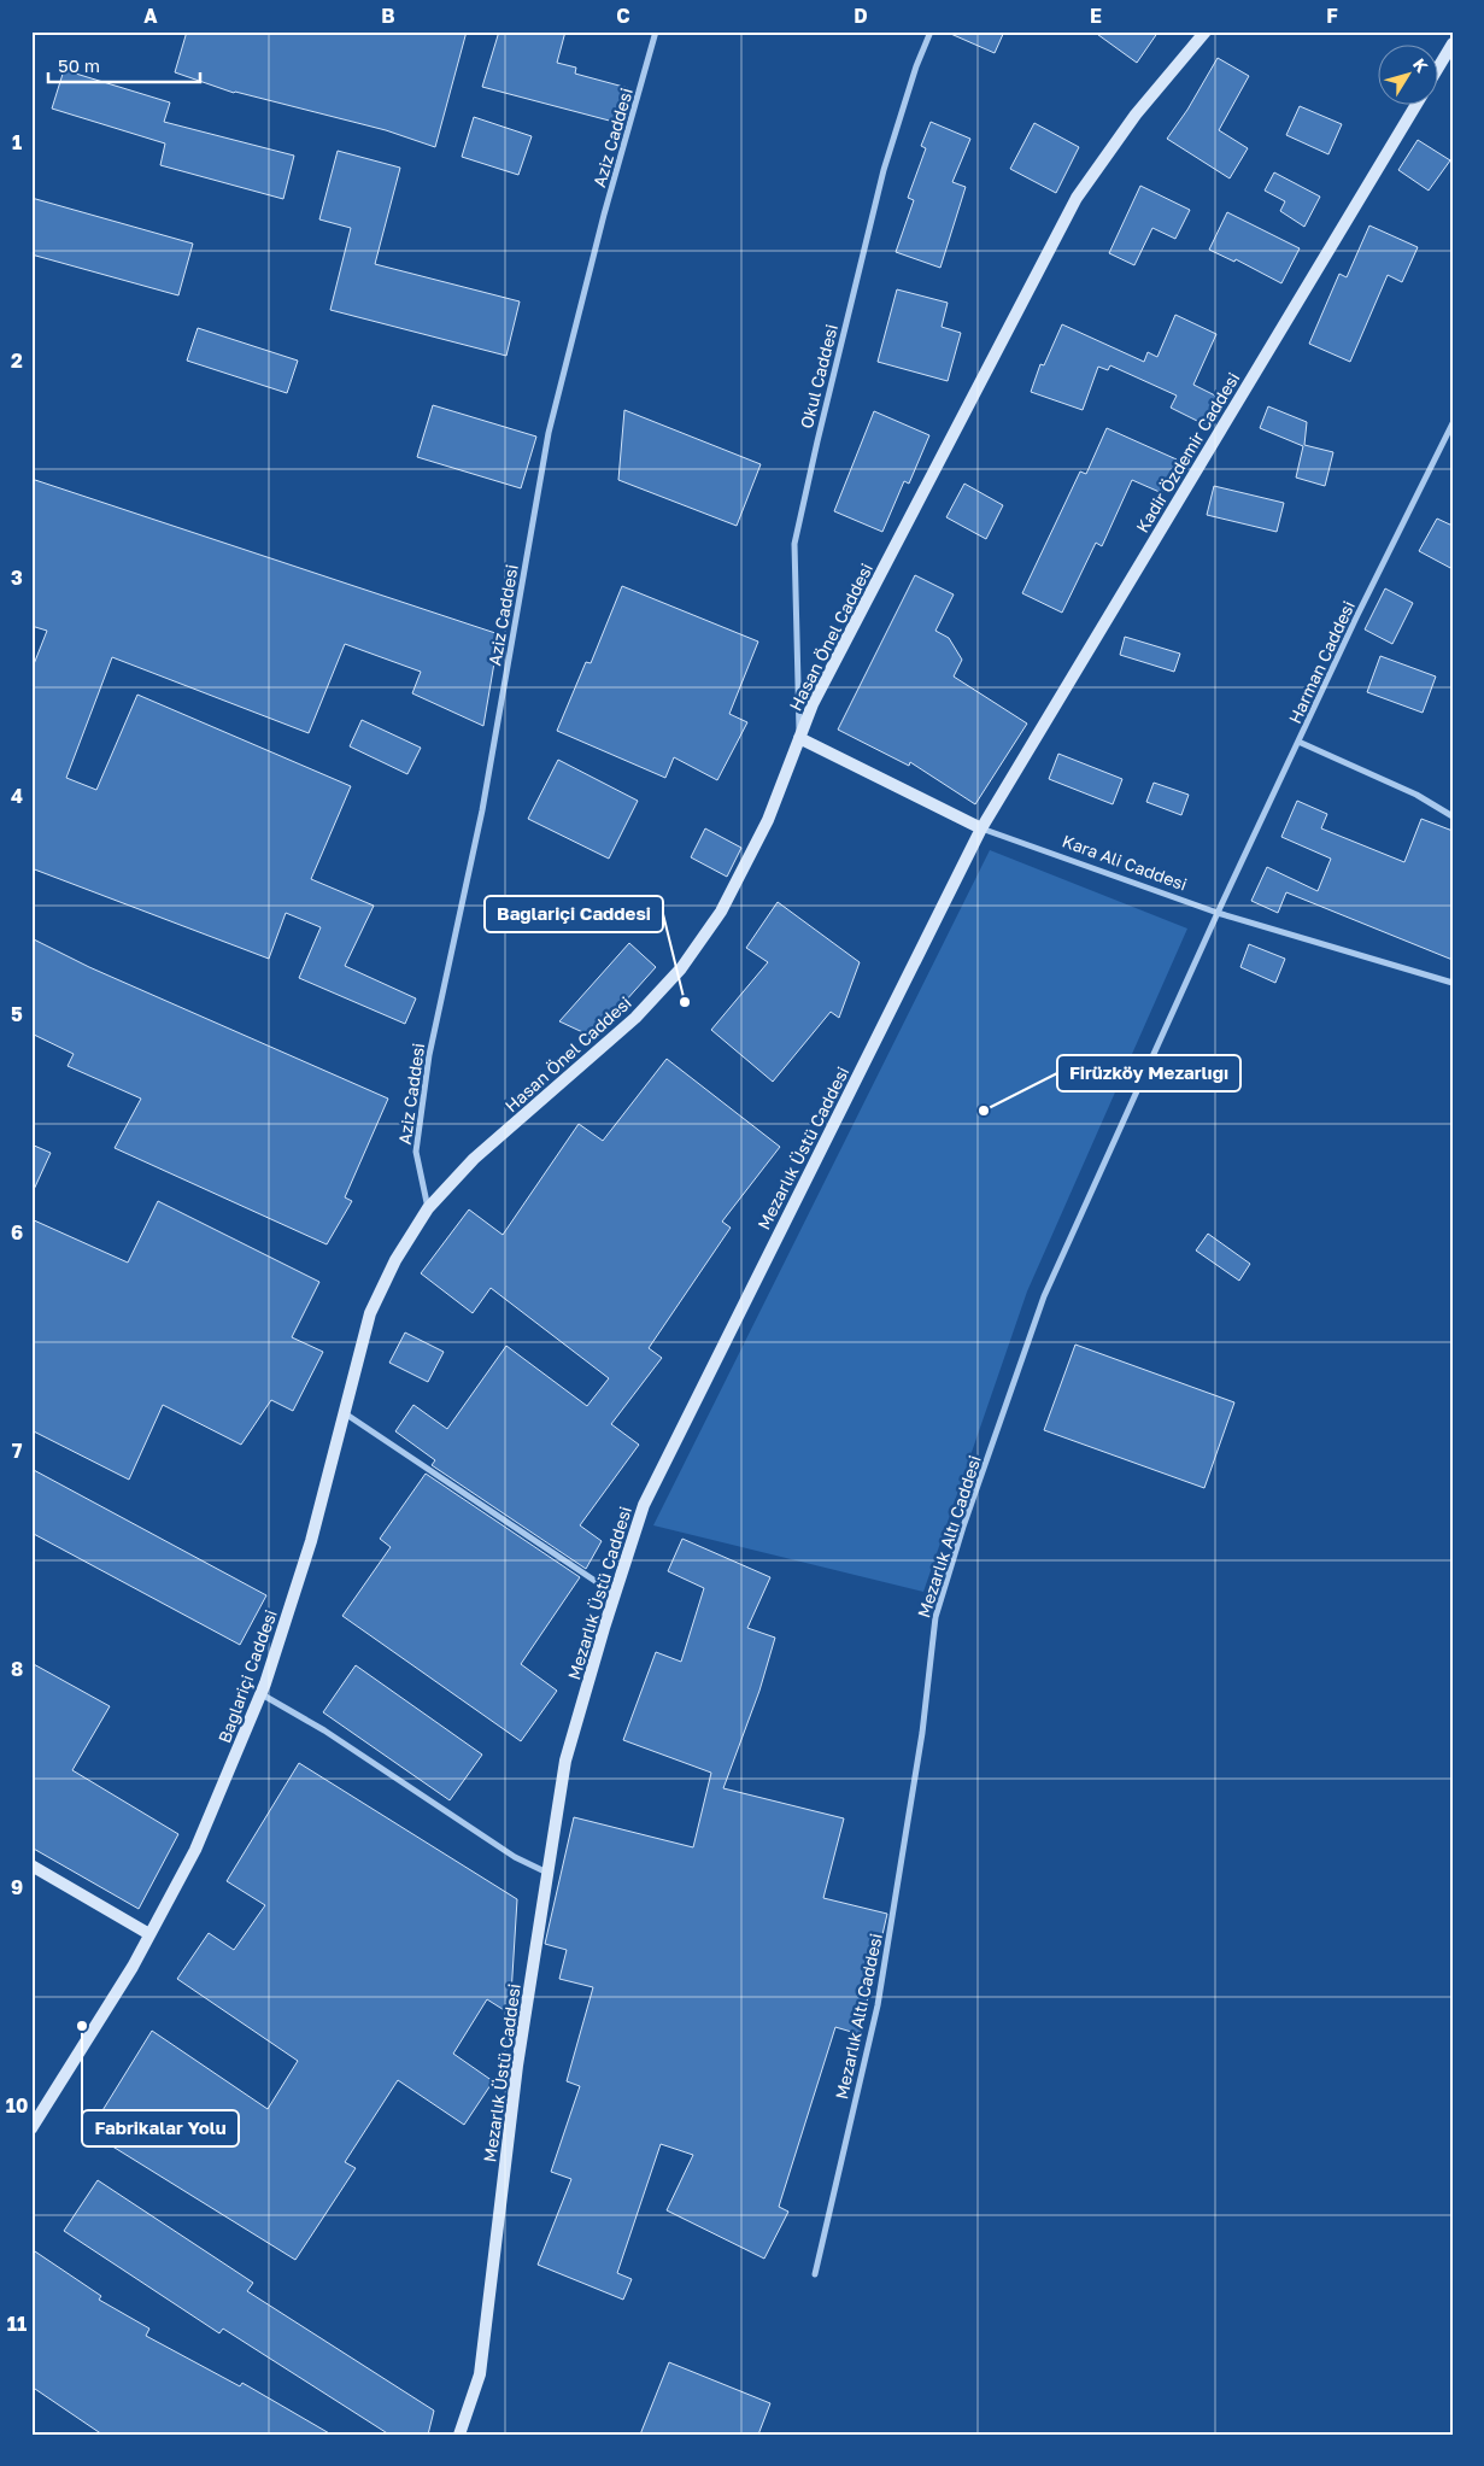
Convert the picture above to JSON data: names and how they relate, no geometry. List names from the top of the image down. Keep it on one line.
{"streets":{"street":["Aziz Caddesi","Okul Caddesi","Kadir Özdemir Caddesi","Hasan Önel Caddesi","Harman Caddesi","Kara Ali Caddesi","Mezarlık Üstü Caddesi","Mezarlık Altı Caddesi","Bağlariçi Caddesi"]},"crossings":[["Aziz Caddesi","Hasan Önel Caddesi"],["Aziz Caddesi","Bağlariçi Caddesi"],["Okul Caddesi","Hasan Önel Caddesi"],["Okul Caddesi","Kara Ali Caddesi"],["Kadir Özdemir Caddesi","Kara Ali Caddesi"],["Kadir Özdemir Caddesi","Mezarlık Üstü Caddesi"],["Hasan Önel Caddesi","Kara Ali Caddesi"],["Hasan Önel Caddesi","Bağlariçi Caddesi"],["Harman Caddesi","Kara Ali Caddesi"],["Harman Caddesi","Mezarlık Altı Caddesi"],["Kara Ali Caddesi","Mezarlık Üstü Caddesi"],["Kara Ali Caddesi","Mezarlık Altı Caddesi"]],"places":["Bağlariçi Caddesi","Firüzköy Mezarlığı","Fabrikalar Yolu"],"scale_bar":"50 m","north":"top right","grid":{"columns":["A","B","C","D","E","F"],"rows":["1","2","3","4","5","6","7","8","9","10","11"]}}
